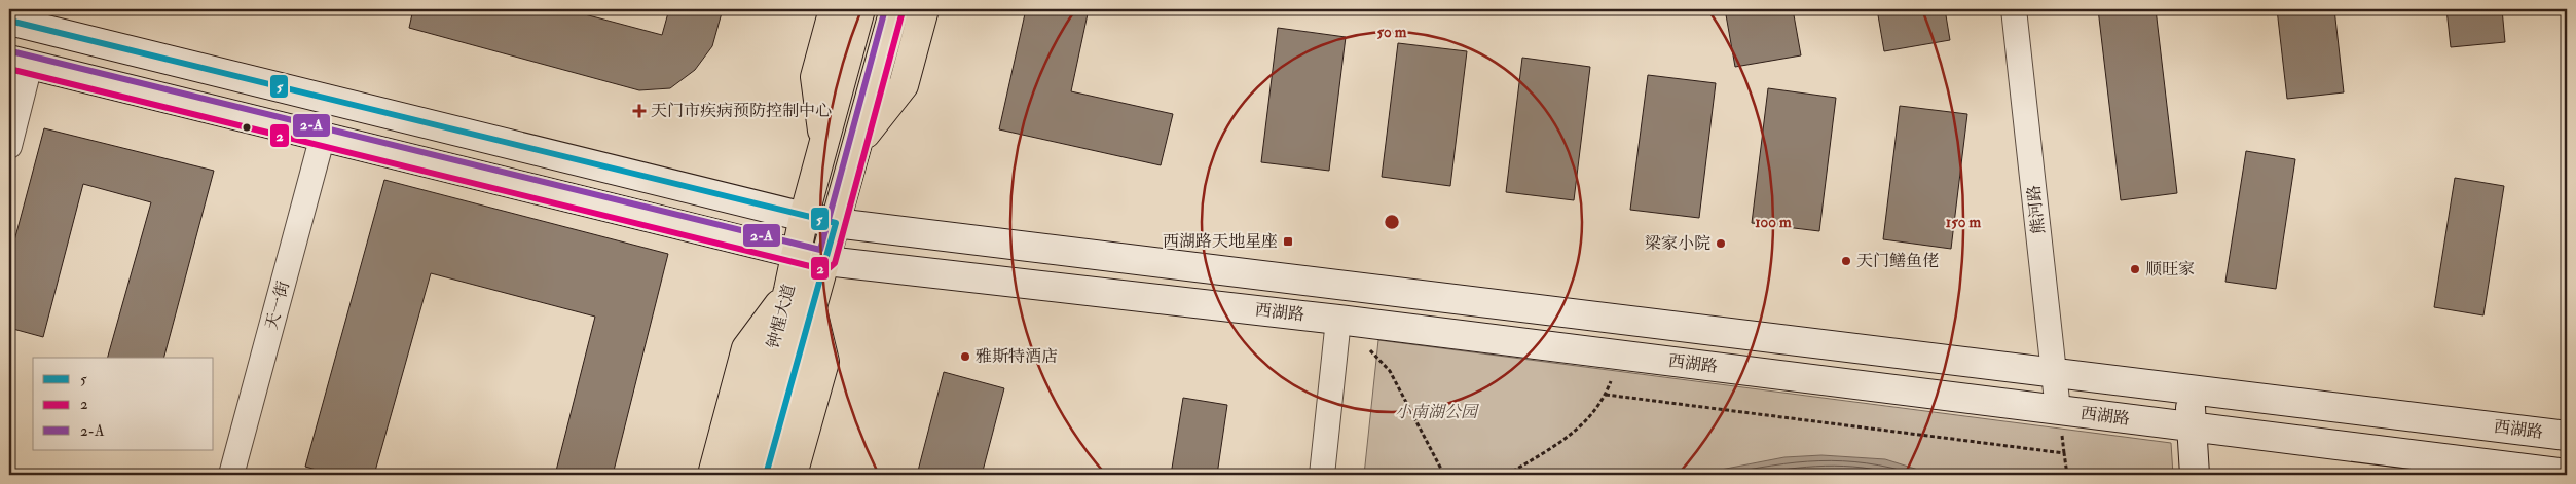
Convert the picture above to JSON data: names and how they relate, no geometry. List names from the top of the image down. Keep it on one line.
{"streets":{"highway":["钟惺大道"],"main road":["西湖路"],"street":["熊河路","天一街"]},"crossings":[["熊河路","西湖路"],["天一街","西湖路"],["西湖路","钟惺大道"]],"parks":["小南湖公园"],"places":{"health":["天门市疾病预防控制中心"],"transit":["西湖路天地星座"],"other":["梁家小院","天门鳝鱼佬","顺旺家","雅斯特酒店"]},"lines":["transit line 2-A","transit line 2","transit line 5"],"legend":["5","2","2-A"],"rings":["50 m","100 m","150 m"]}
